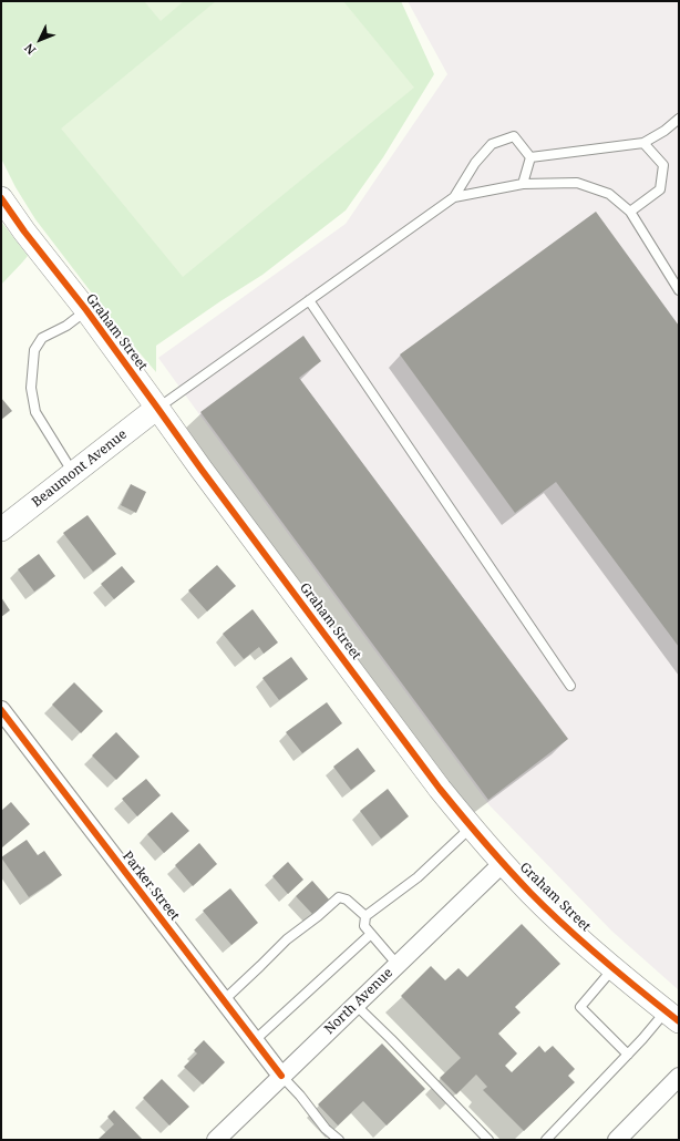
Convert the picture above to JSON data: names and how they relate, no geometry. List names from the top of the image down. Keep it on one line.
{"streets":{"street":["Graham Street","Beaumont Avenue","Parker Street","North Avenue"]},"crossings":[["Graham Street","Beaumont Avenue"],["Graham Street","North Avenue"],["Parker Street","North Avenue"]],"north":"bottom left"}
